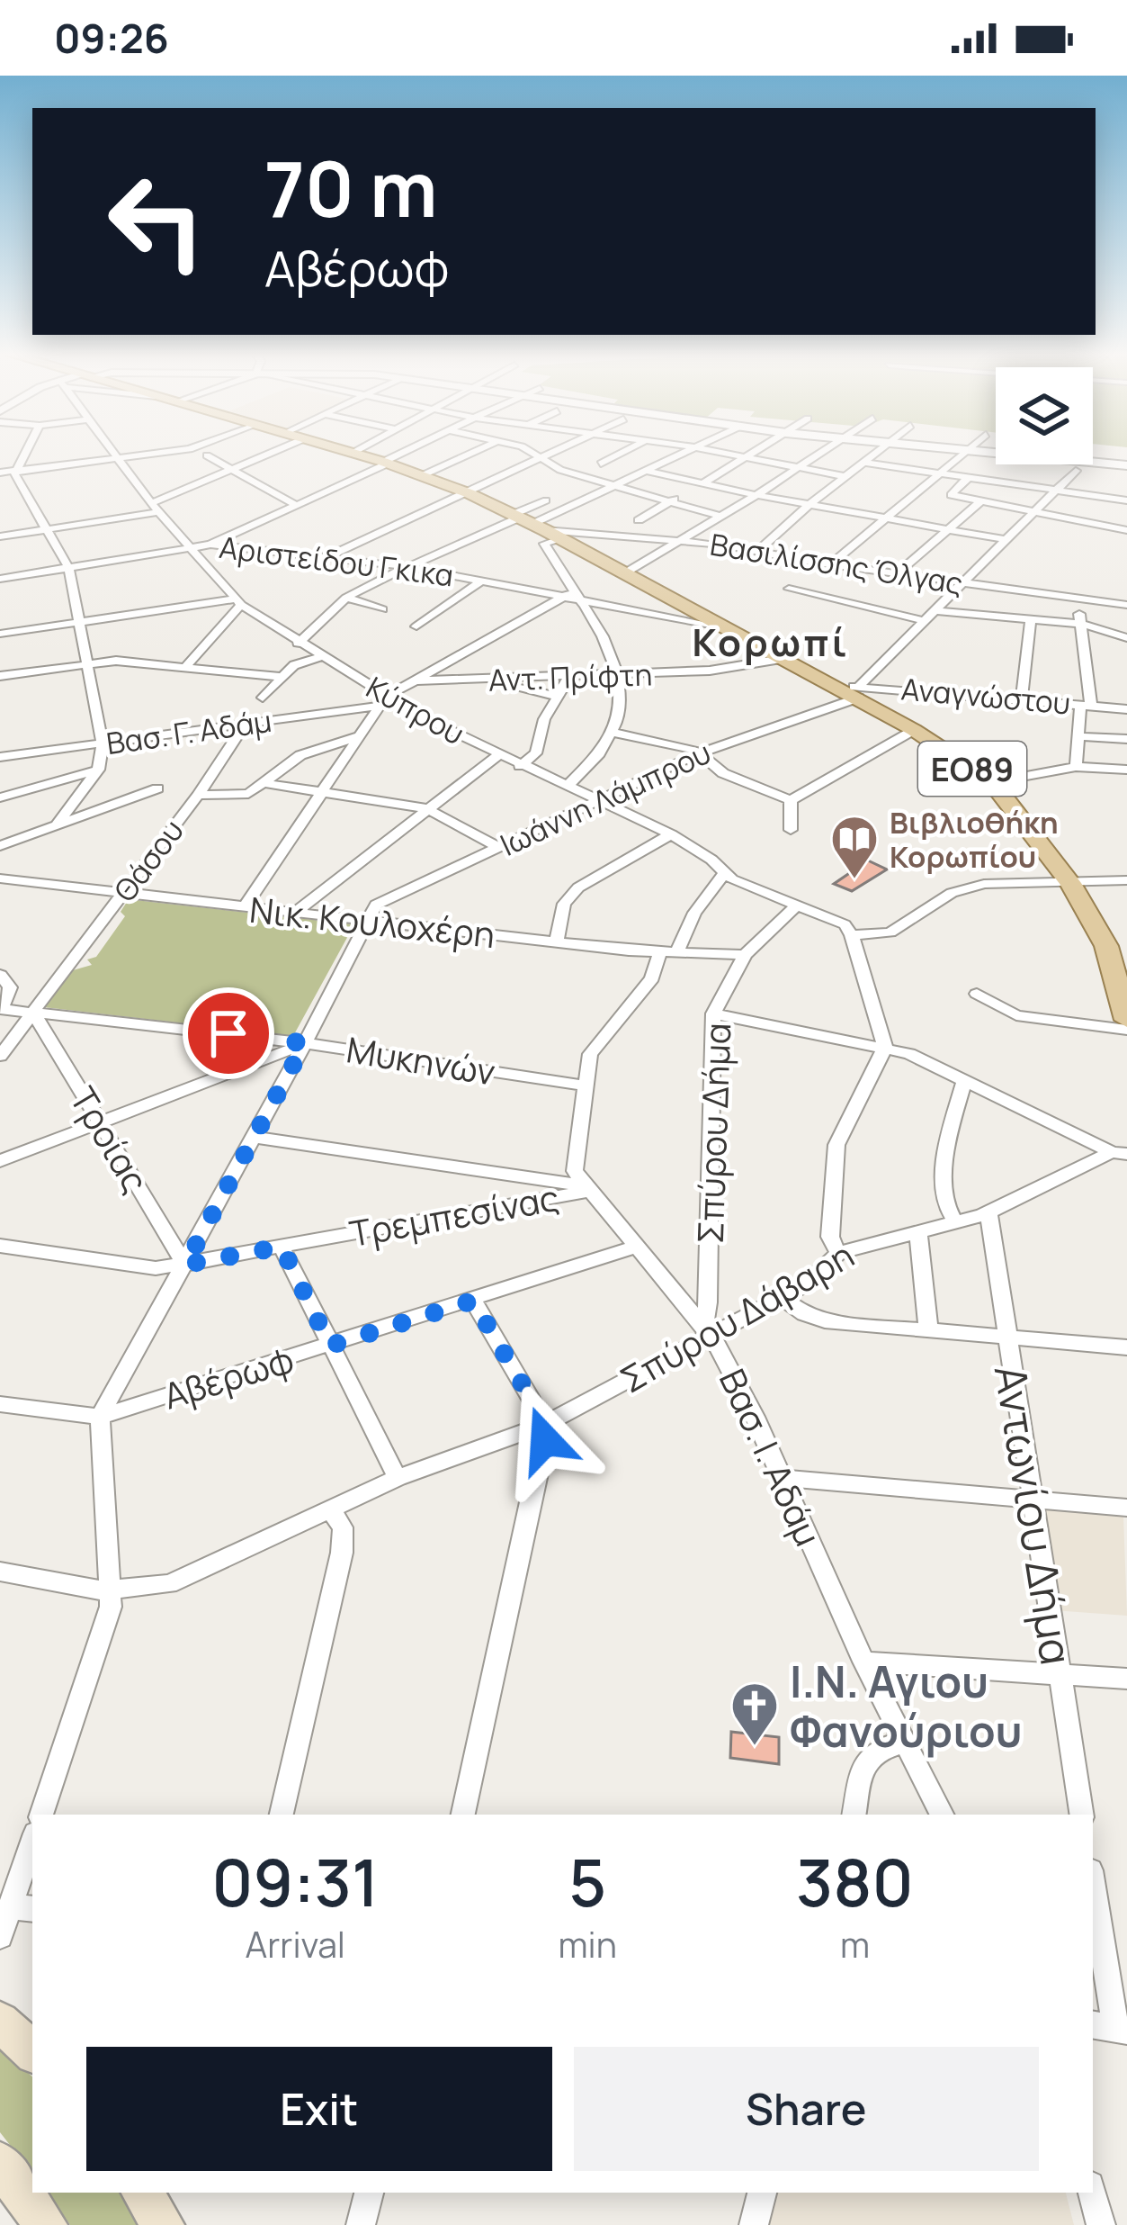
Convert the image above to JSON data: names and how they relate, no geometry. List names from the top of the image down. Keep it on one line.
{"streets":{"main road":["ΕΟ89"],"street":["Αριστείδου Γκικα","Βασιλίσσης Όλγας","Αντ. Πρίφτη","Αναγνώστου","Κύπρου","Βασ. Γ. Αδάμ","Ιωάννη Λάμπρου","Θάσου","Νικ. Κουλοχέρη","Μυκηνών","Σπύρου Δήμα","Τροίας","Τρεμπεσίνας","Σπύρου Δάβαρη","Αβέρωφ","Βασ. Ι. Αδάμ","Αντωνίου Δήμα"]},"crossings":[["Αριστείδου Γκικα","Κύπρου"],["Αριστείδου Γκικα","ΕΟ89"],["Βασιλίσσης Όλγας","ΕΟ89"],["Αντ. Πρίφτη","ΕΟ89"],["Αναγνώστου","ΕΟ89"],["Αναγνώστου","Ιωάννη Λάμπρου"],["Κύπρου","Ιωάννη Λάμπρου"],["Κύπρου","Σπύρου Δήμα"],["ΕΟ89","Ιωάννη Λάμπρου"],["Ιωάννη Λάμπρου","Νικ. Κουλοχέρη"],["Θάσου","Νικ. Κουλοχέρη"],["Θάσου","Μυκηνών"],["Θάσου","Τροίας"],["Νικ. Κουλοχέρη","Σπύρου Δήμα"],["Μυκηνών","Τροίας"],["Σπύρου Δήμα","Σπύρου Δάβαρη"],["Σπύρου Δήμα","Βασ. Ι. Αδάμ"],["Τροίας","Τρεμπεσίνας"],["Τρεμπεσίνας","Βασ. Ι. Αδάμ"],["Σπύρου Δάβαρη","Βασ. Ι. Αδάμ"],["Σπύρου Δάβαρη","Αντωνίου Δήμα"],["Αβέρωφ","Βασ. Ι. Αδάμ"]],"districts":["Κορωπί"],"places":{"library":["Βιβλιοθήκη Κορωπίου"],"church":["Ι.Ν. Αγιου Φανούριου"]},"page":{"status":"09:26","turn":["70 m","Αβέρωφ"],"eta":["09:31","Arrival","5","min","380","m"],"buttons":["Exit","Share"]}}
